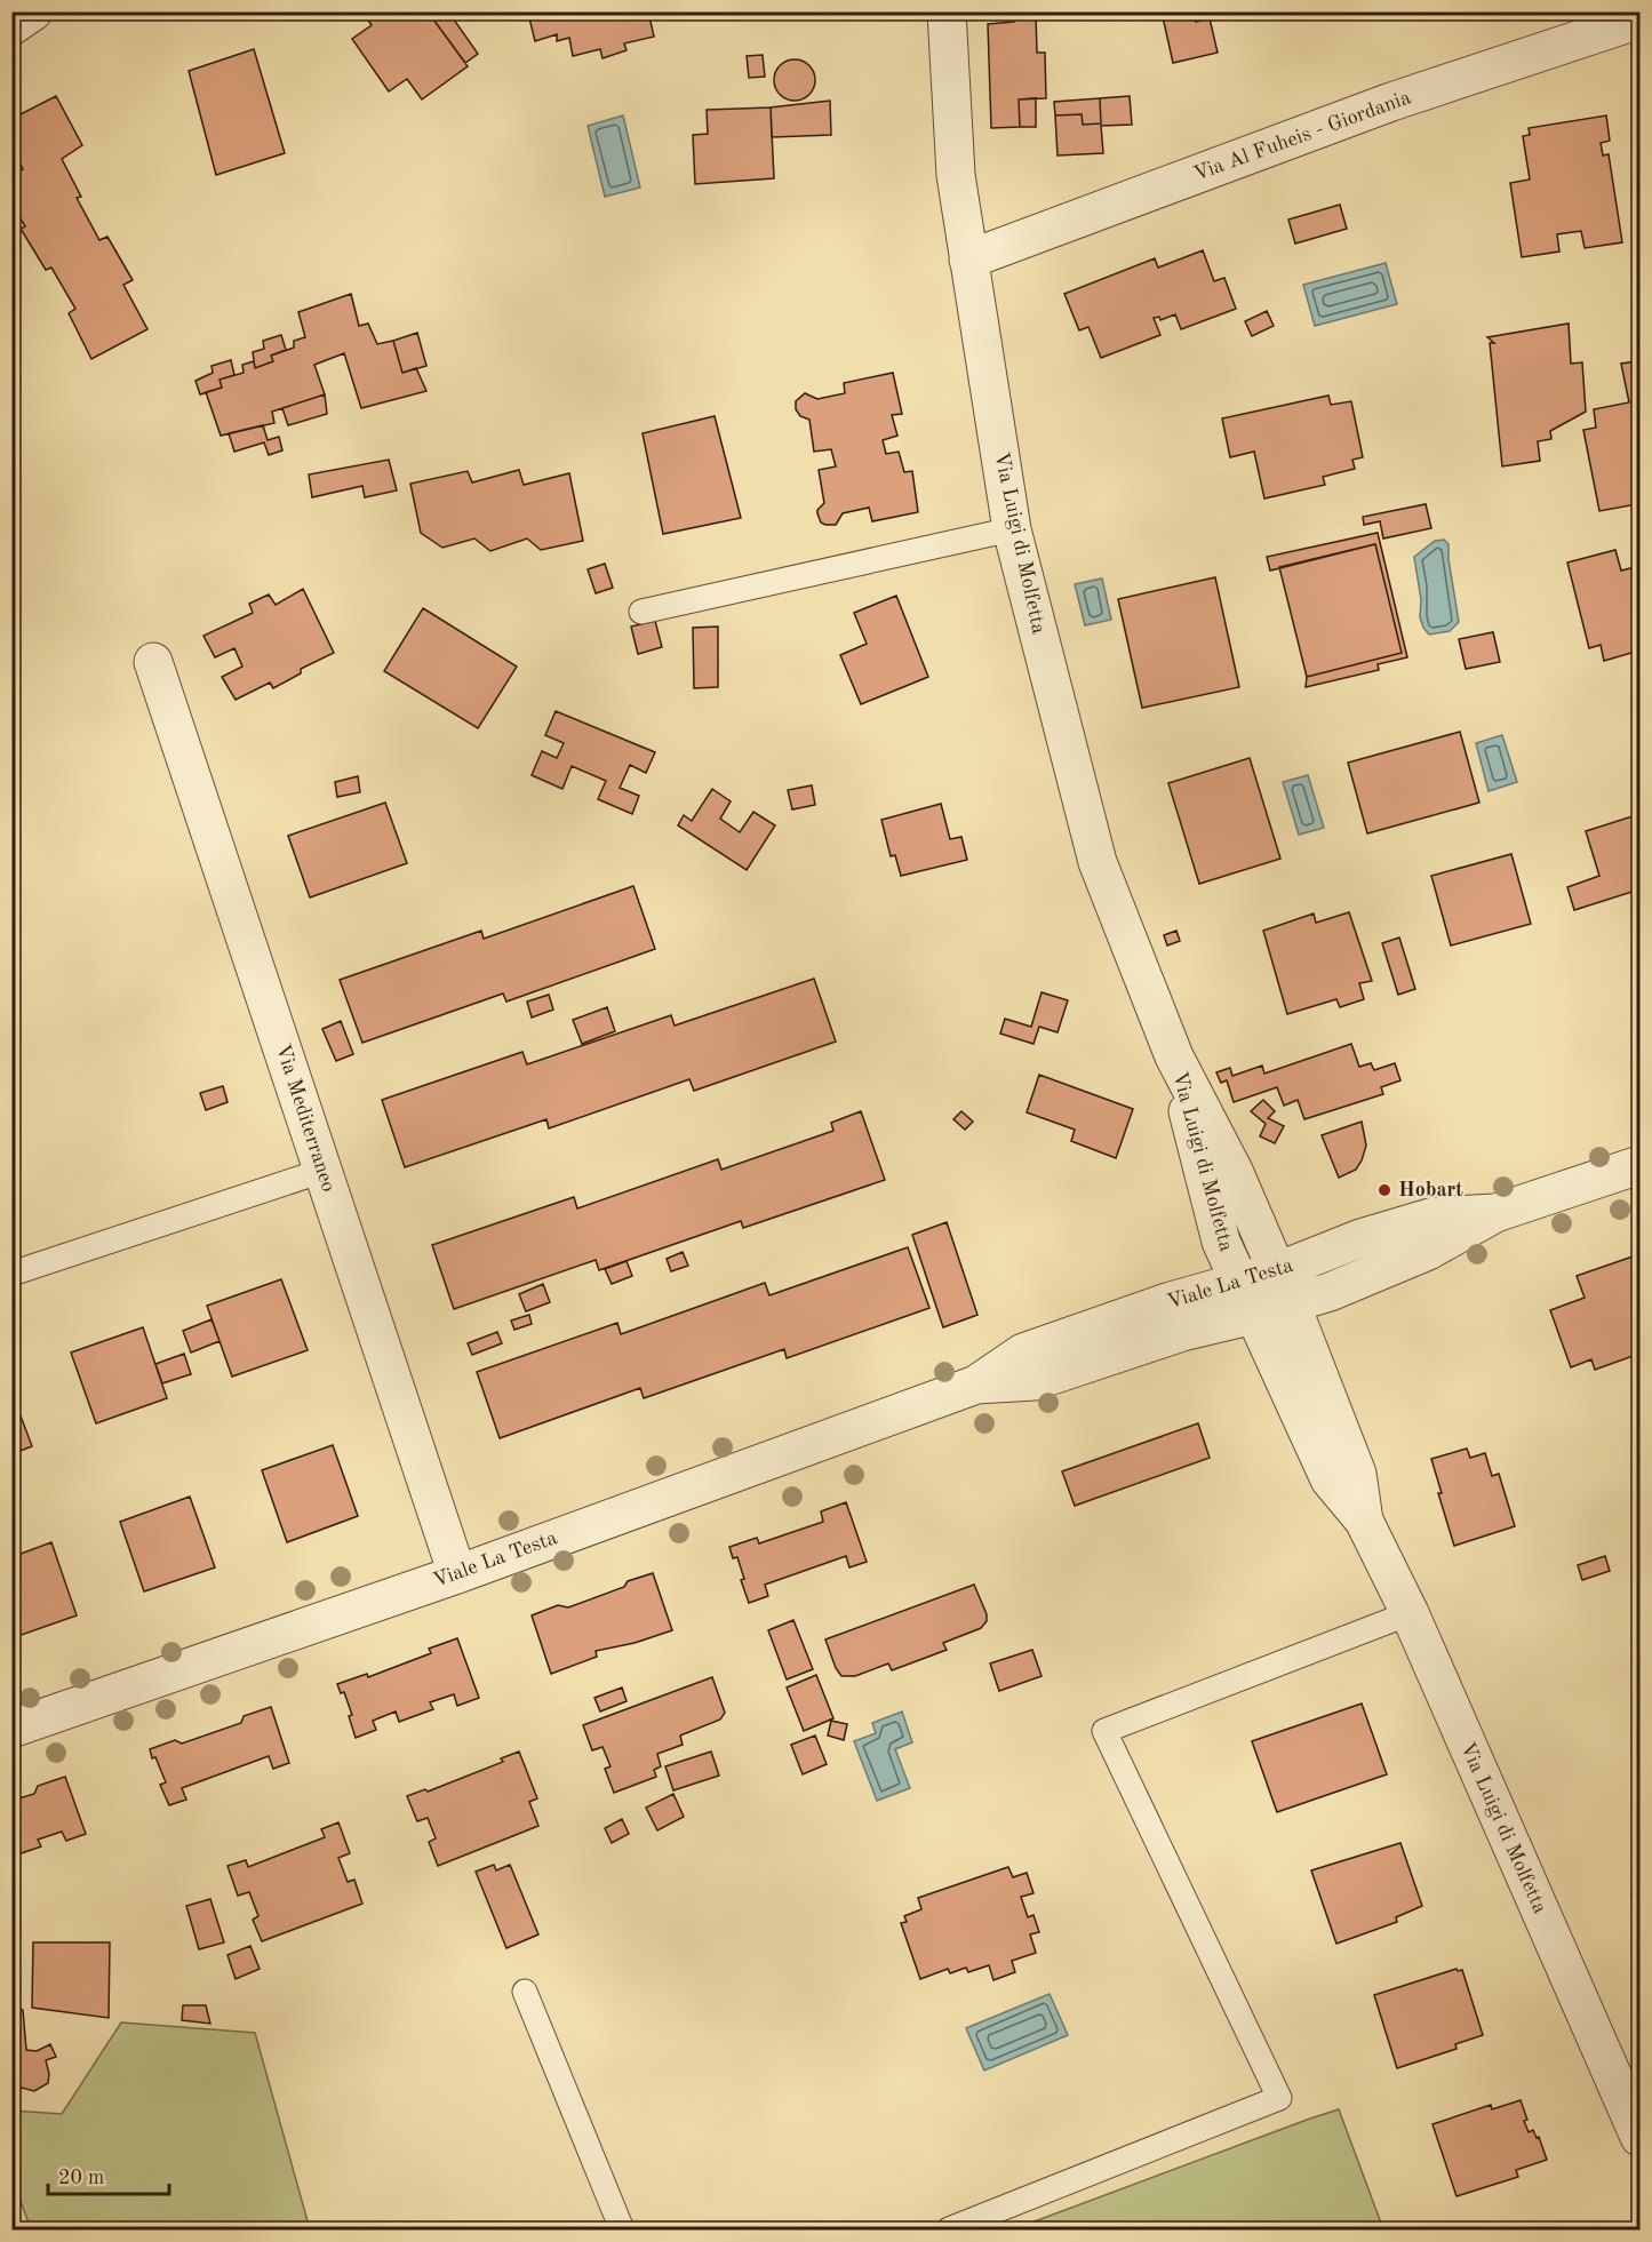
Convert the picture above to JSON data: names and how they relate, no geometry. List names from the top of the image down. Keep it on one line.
{"streets":{"street":["Via Al Fuheis - Giordania","Via Luigi di Molfetta","Via Mediterraneo","Viale La Testa"]},"crossings":[["Via Al Fuheis - Giordania","Via Luigi di Molfetta"],["Via Luigi di Molfetta","Viale La Testa"],["Via Mediterraneo","Viale La Testa"]],"places":["Hobart"],"scale_bar":"20 m"}
